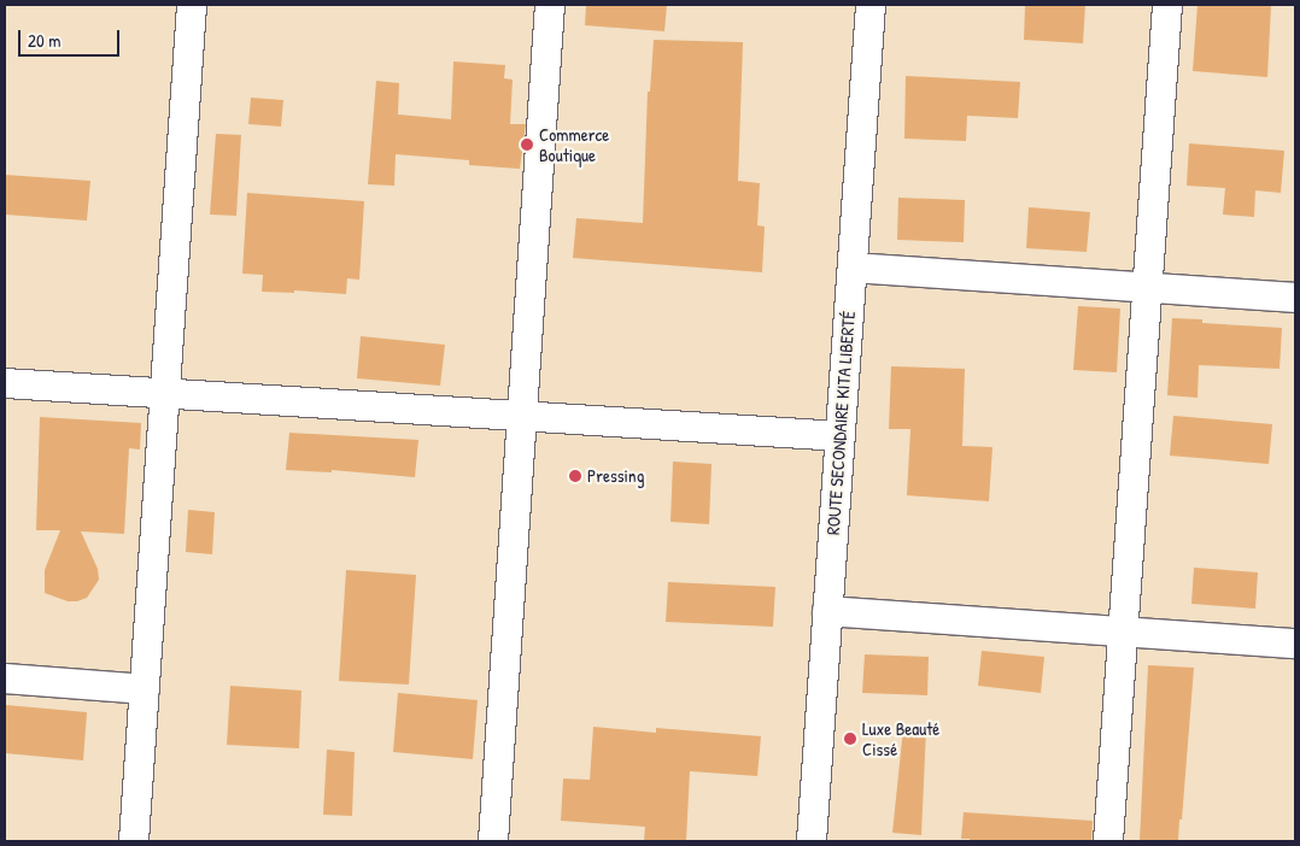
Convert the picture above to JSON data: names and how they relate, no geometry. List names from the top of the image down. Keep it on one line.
{"streets":{"street":["ROUTE SECONDAIRE KITA LIBERTÉ"]},"places":["Commerce Boutique","Pressing","Luxe Beauté Cissé"],"scale_bar":"20 m"}
